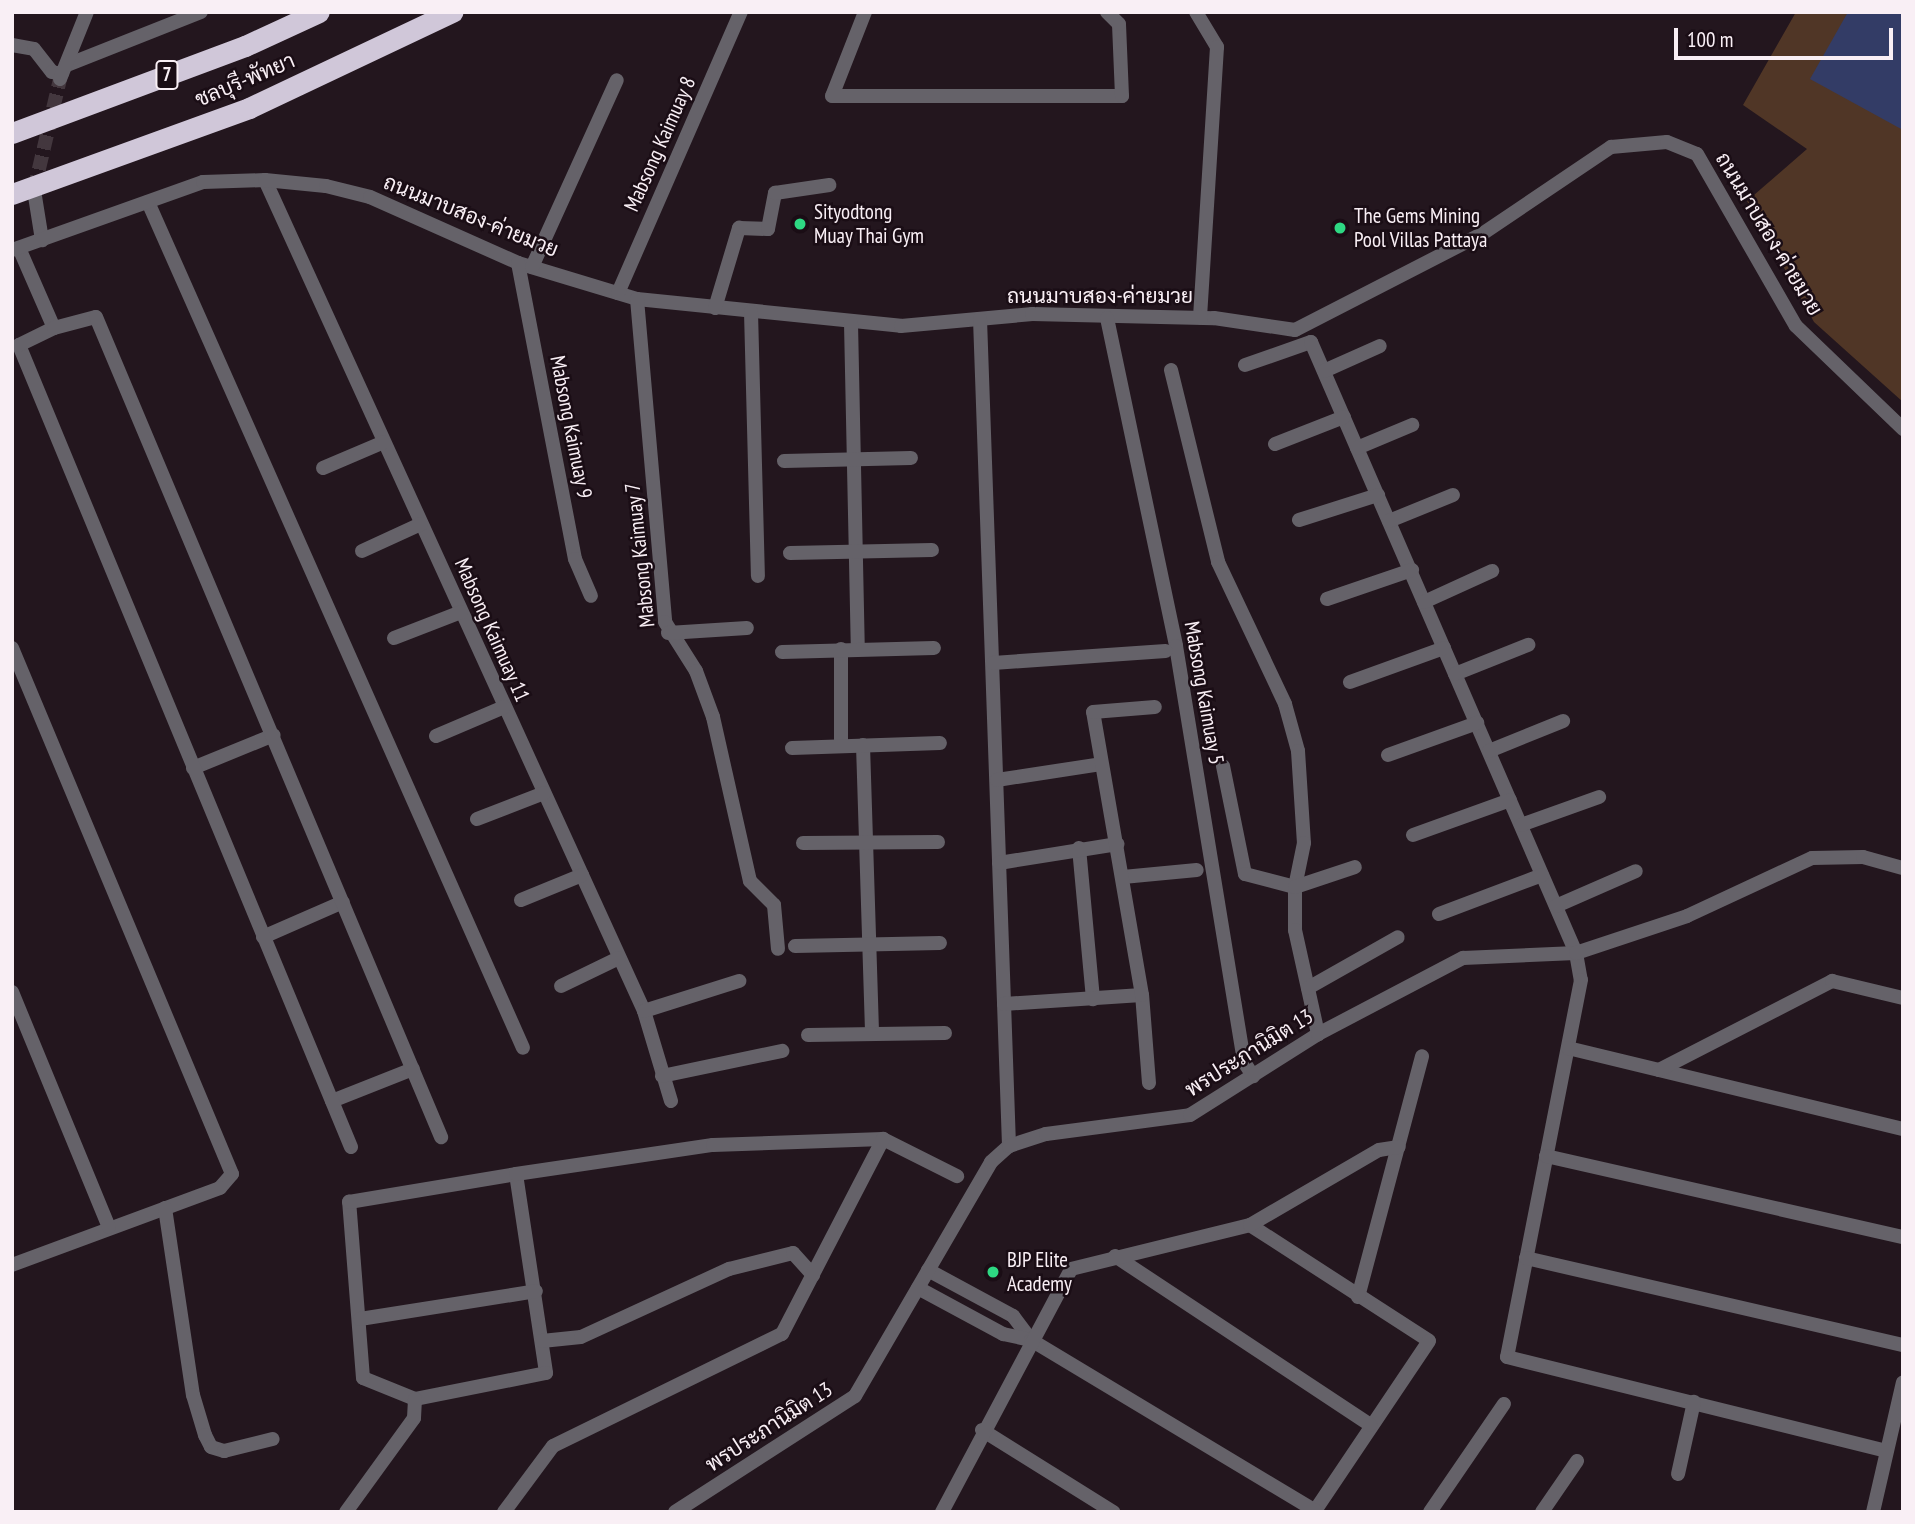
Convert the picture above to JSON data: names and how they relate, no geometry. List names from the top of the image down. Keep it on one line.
{"streets":{"highway":["7","ชลบุรี-พัทยา"],"street":["Mabsong Kaimuay 8","ถนนมาบสอง-ค่ายมวย","Mabsong Kaimuay 9","Mabsong Kaimuay 7","Mabsong Kaimuay 11","Mabsong Kaimuay 5","พรประภานิมิต 13"]},"crossings":[["Mabsong Kaimuay 8","ถนนมาบสอง-ค่ายมวย"],["ถนนมาบสอง-ค่ายมวย","Mabsong Kaimuay 9"],["ถนนมาบสอง-ค่ายมวย","Mabsong Kaimuay 7"],["ถนนมาบสอง-ค่ายมวย","Mabsong Kaimuay 11"],["ถนนมาบสอง-ค่ายมวย","Mabsong Kaimuay 5"],["Mabsong Kaimuay 5","พรประภานิมิต 13"]],"places":["Sityodtong Muay Thai Gym","The Gems Mining Pool Villas Pattaya","BJP Elite Academy"],"scale_bar":"100 m"}
